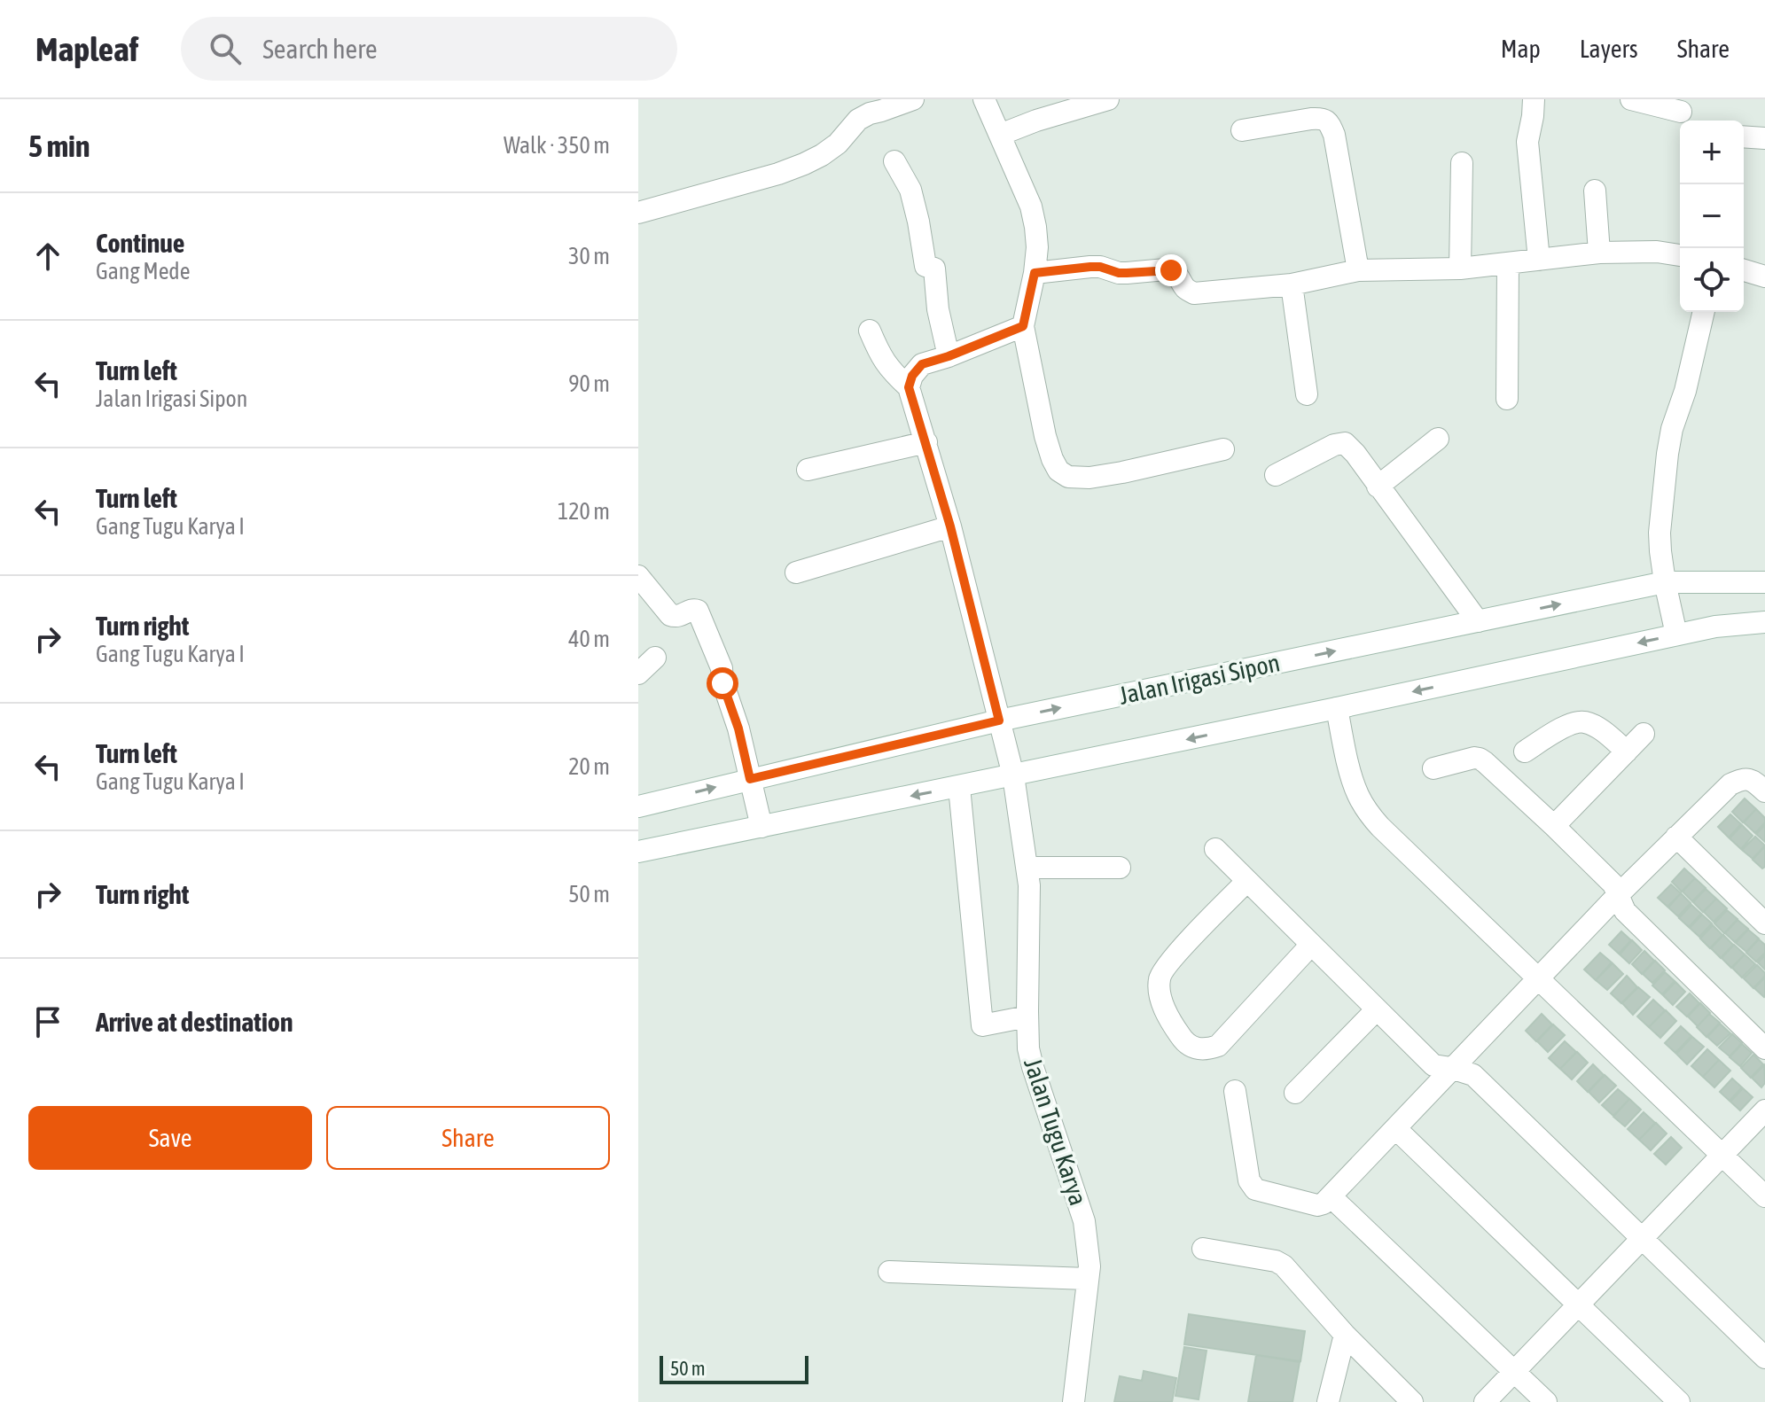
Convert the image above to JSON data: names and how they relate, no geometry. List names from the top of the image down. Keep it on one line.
{"streets":{"street":["Jalan Irigasi Sipon","Jalan Tugu Karya"]},"crossings":[["Jalan Irigasi Sipon","Jalan Tugu Karya"]],"scale_bar":"50 m","page":{"header":"Mapleaf","search":"Search here","nav":["Map","Layers","Share"],"heading":["5 min","Walk · 350 m"],"map_buttons":["+","−"],"list":[["Continue","Gang Mede","30 m"],["Turn left","Jalan Irigasi Sipon","90 m"],["Turn left","Gang Tugu Karya I","120 m"],["Turn right","Gang Tugu Karya I","40 m"],["Turn left","Gang Tugu Karya I","20 m"],["Turn right","50 m"],"Arrive at destination"],"buttons":["Save","Share"],"scale":"50 m"}}
